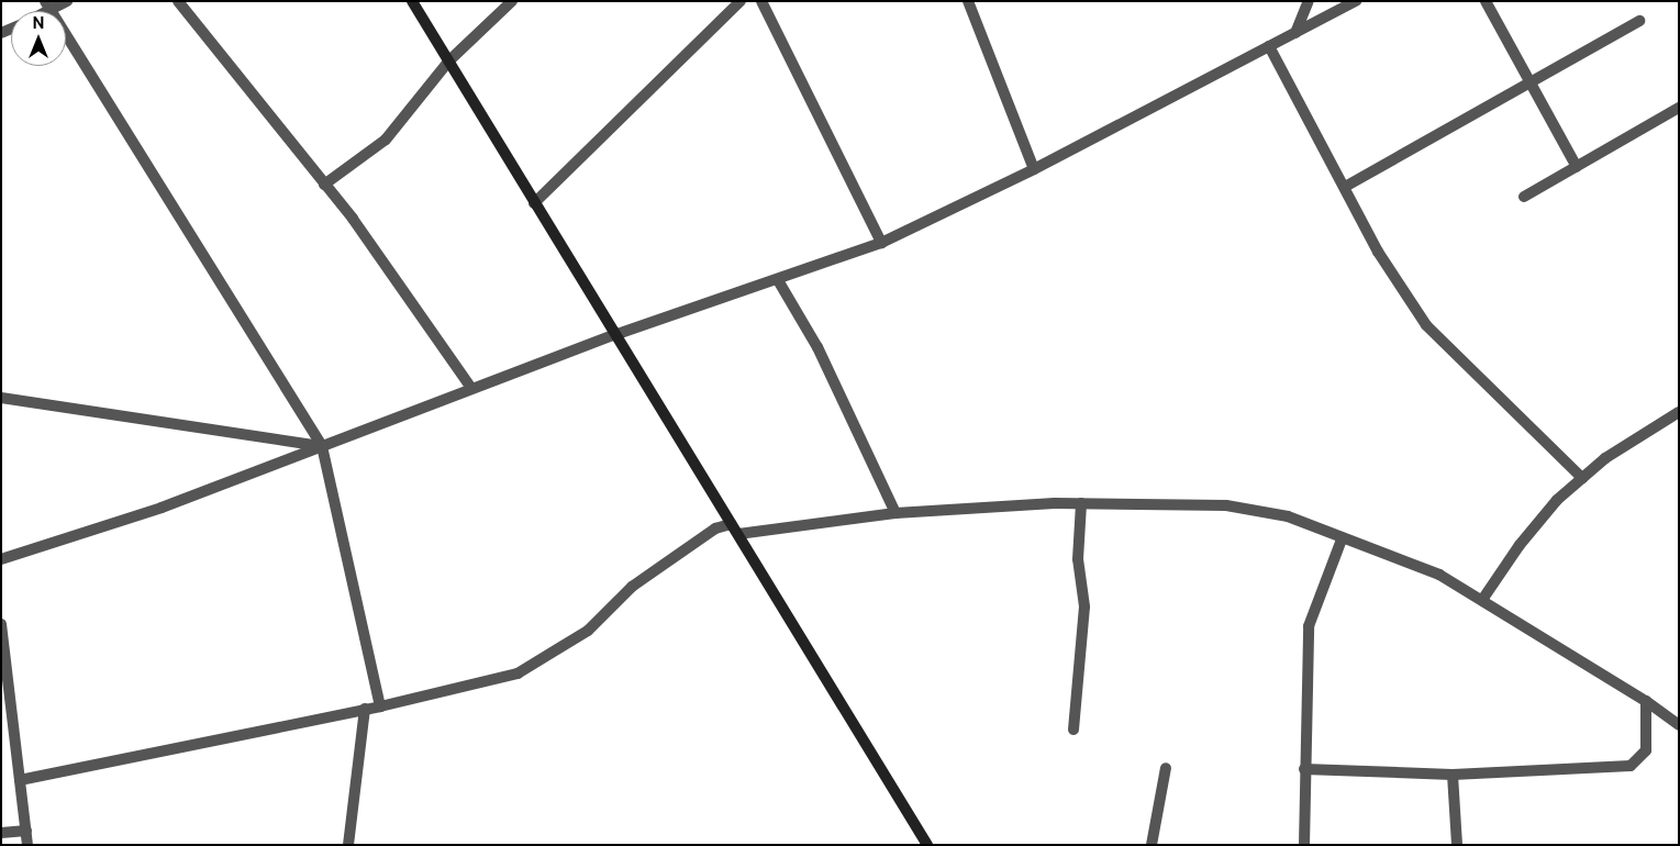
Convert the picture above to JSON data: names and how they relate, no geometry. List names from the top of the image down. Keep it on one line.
{"north":"top"}
